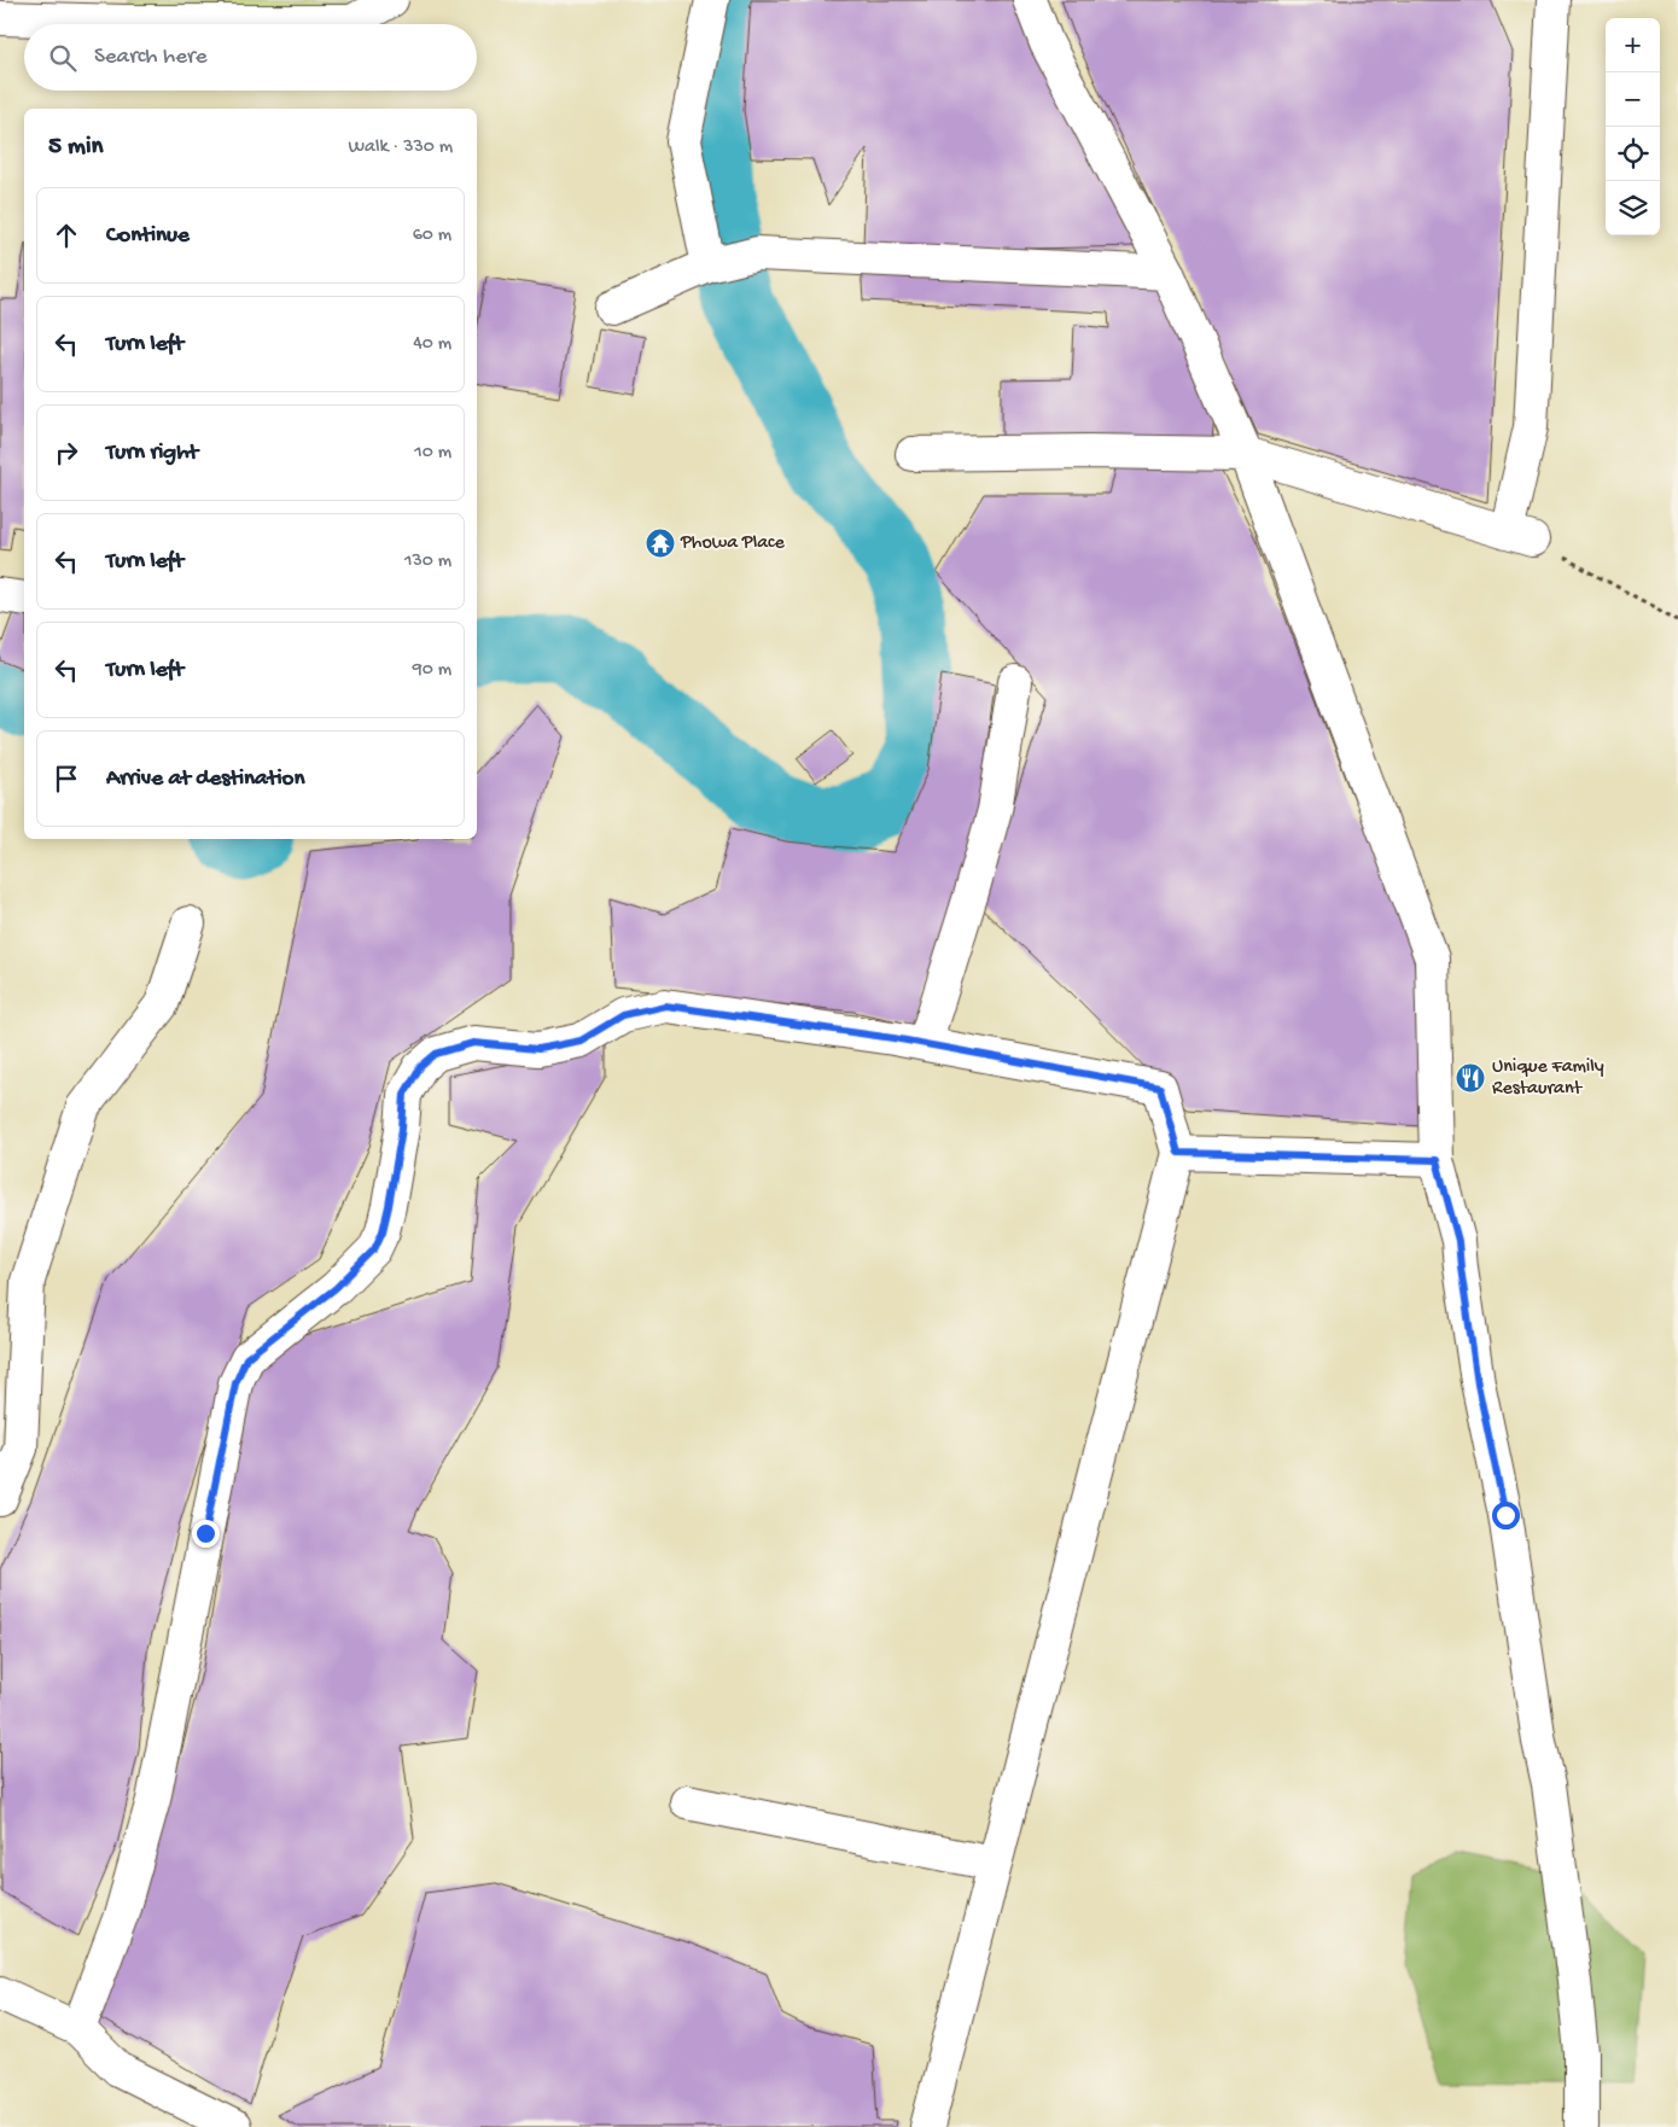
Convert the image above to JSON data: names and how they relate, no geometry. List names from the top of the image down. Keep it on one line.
{"places":{"temple":["Phowa Place"],"restaurant":["Unique Family Restaurant"]},"page":{"map_buttons":["+","−"],"search":"Search here","heading":["5 min","Walk · 330 m"],"list":[["Continue","60 m"],["Turn left","40 m"],["Turn right","10 m"],["Turn left","130 m"],["Turn left","90 m"],"Arrive at destination"]}}
